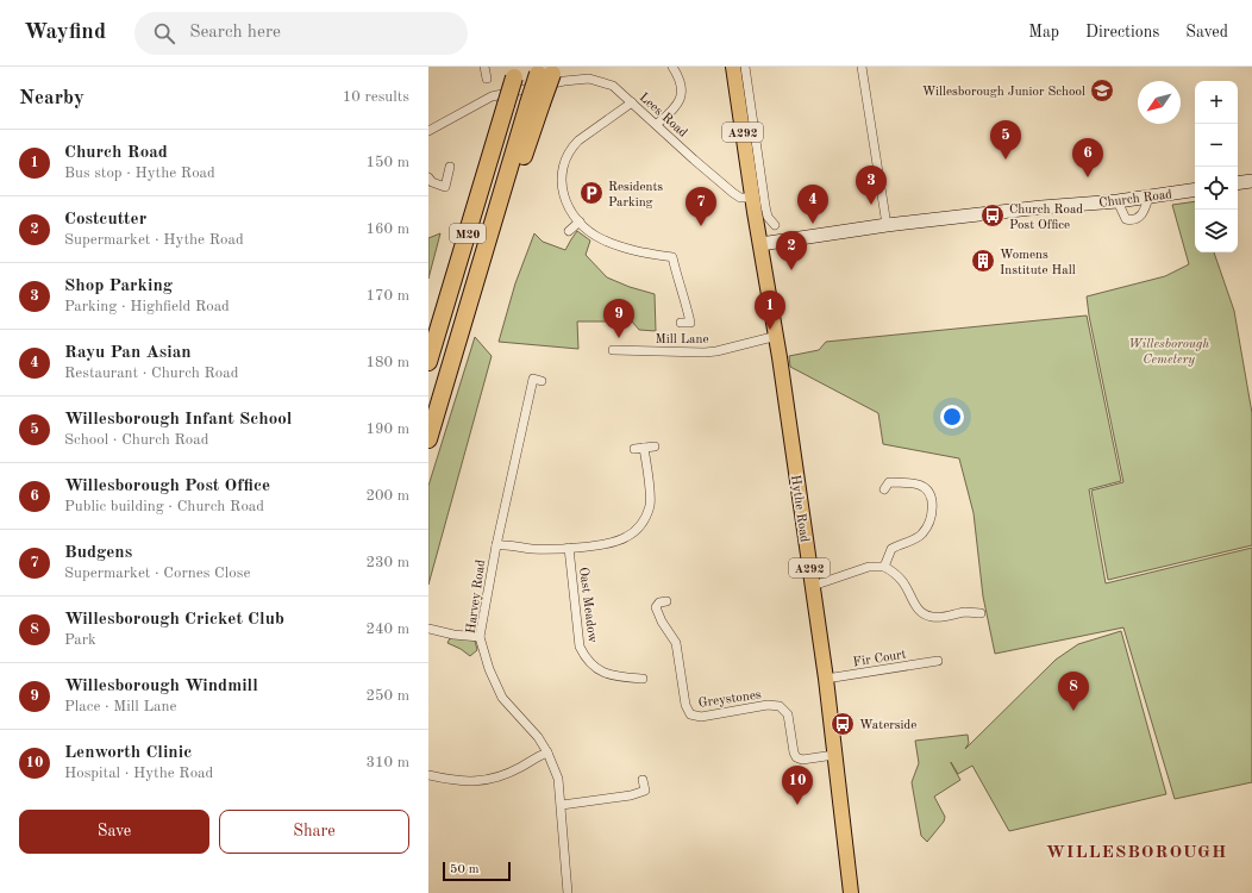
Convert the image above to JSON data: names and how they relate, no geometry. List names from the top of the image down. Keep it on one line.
{"streets":{"highway":["M20"],"main road":["A292","Hythe Road"],"street":["Lees Road","Church Road","Mill Lane","Harvey Road","Oast Meadow","Fir Court","Greystones"]},"crossings":[["Lees Road","Hythe Road"],["Church Road","Hythe Road"],["Mill Lane","Hythe Road"],["Hythe Road","Fir Court"],["Hythe Road","Greystones"]],"districts":["WILLESBOROUGH"],"parks":["Willesborough Cemetery"],"places":{"school or university":["Willesborough Junior School"],"parking":["Residents Parking"],"bus stop":["Church Road Post Office","Waterside"],"building":["Womens Institute Hall"]},"scale_bar":"50 m","north":"bottom left","page":{"header":"Wayfind","search":"Search here","nav":["Map","Directions","Saved"],"heading":["Nearby","10 results"],"map_buttons":["+","−"],"pins":["5","6","3","4","7","2","1","9","8","10"],"list":[{"mark":"1","name":"Church Road","note":"Bus stop · Hythe Road","value":"150 m"},{"mark":"2","name":"Costcutter","note":"Supermarket · Hythe Road","value":"160 m"},{"mark":"3","name":"Shop Parking","note":"Parking · Highfield Road","value":"170 m"},{"mark":"4","name":"Rayu Pan Asian","note":"Restaurant · Church Road","value":"180 m"},{"mark":"5","name":"Willesborough Infant School","note":"School · Church Road","value":"190 m"},{"mark":"6","name":"Willesborough Post Office","note":"Public building · Church Road","value":"200 m"},{"mark":"7","name":"Budgens","note":"Supermarket · Cornes Close","value":"230 m"},{"mark":"8","name":"Willesborough Cricket Club","note":"Park","value":"240 m"},{"mark":"9","name":"Willesborough Windmill","note":"Place · Mill Lane","value":"250 m"},{"mark":"10","name":"Lenworth Clinic","note":"Hospital · Hythe Road","value":"310 m"}],"buttons":["Save","Share"],"scale":"50 m"}}
